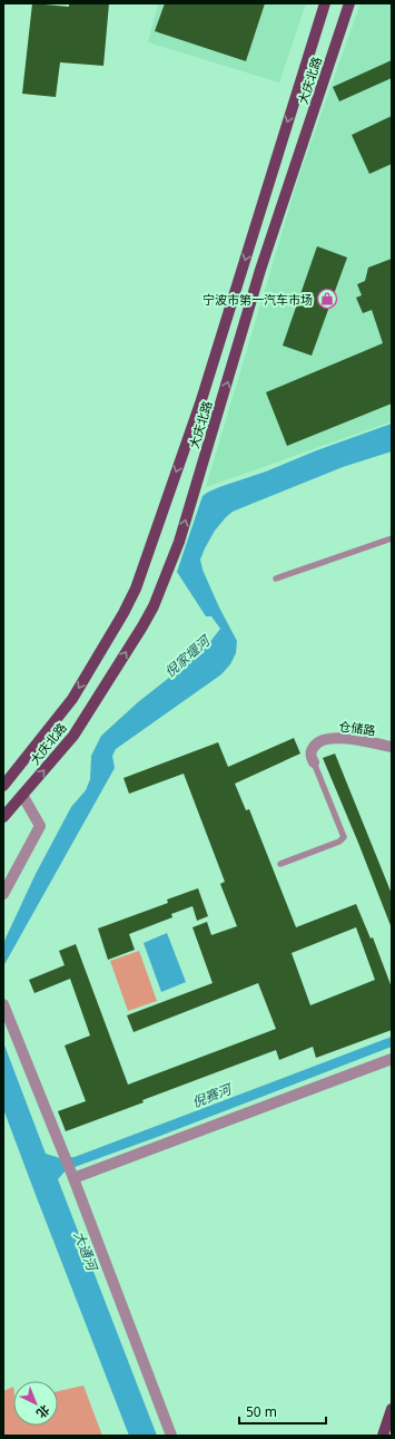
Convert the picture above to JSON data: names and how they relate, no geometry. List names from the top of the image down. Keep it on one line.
{"streets":{"main road":["大庆北路"],"street":["仓储路"]},"water":["倪家堰河","倪赛河","大通河"],"places":{"shop":["宁波市第一汽车市场"]},"scale_bar":"50 m","north":"bottom right"}
